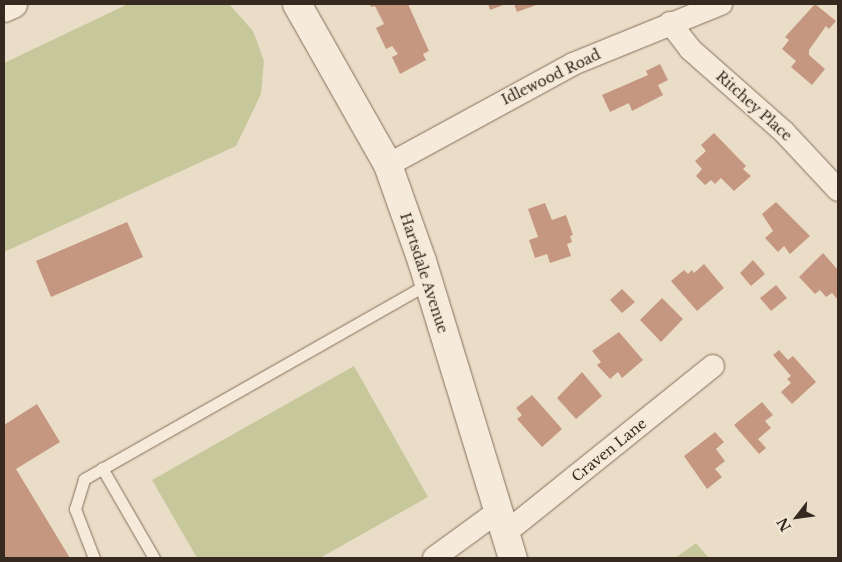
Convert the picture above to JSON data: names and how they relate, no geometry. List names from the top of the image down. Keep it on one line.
{"streets":{"street":["Idlewood Road","Ritchey Place","Hartsdale Avenue","Craven Lane"]},"crossings":[["Idlewood Road","Ritchey Place"],["Idlewood Road","Hartsdale Avenue"],["Hartsdale Avenue","Craven Lane"]],"north":"bottom left"}
